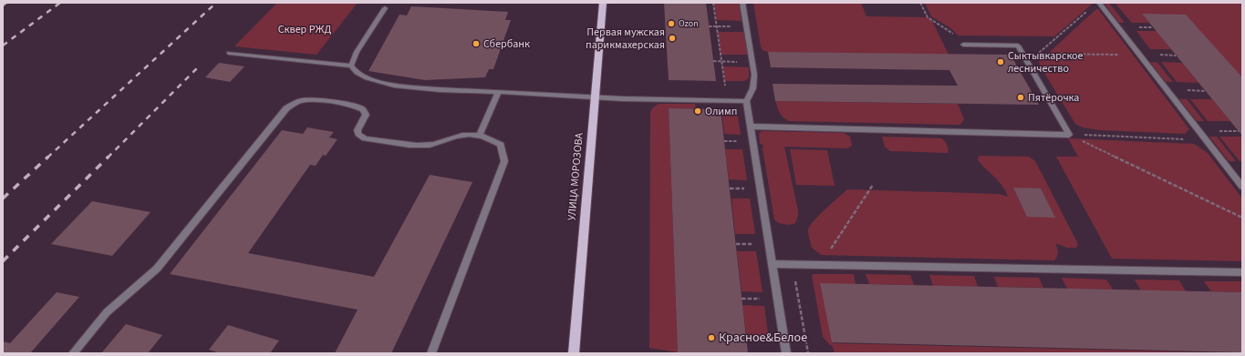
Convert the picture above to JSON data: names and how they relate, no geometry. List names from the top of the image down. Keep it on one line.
{"streets":{"main road":["УЛИЦА МОРОЗОВА"]},"parks":["Сквер РЖД"],"places":["Ozon","Первая мужская парикмахерская","Сбербанк","Сыктывкарское лесничество","Пятёрочка","Олимп","Красное&Белое"]}
